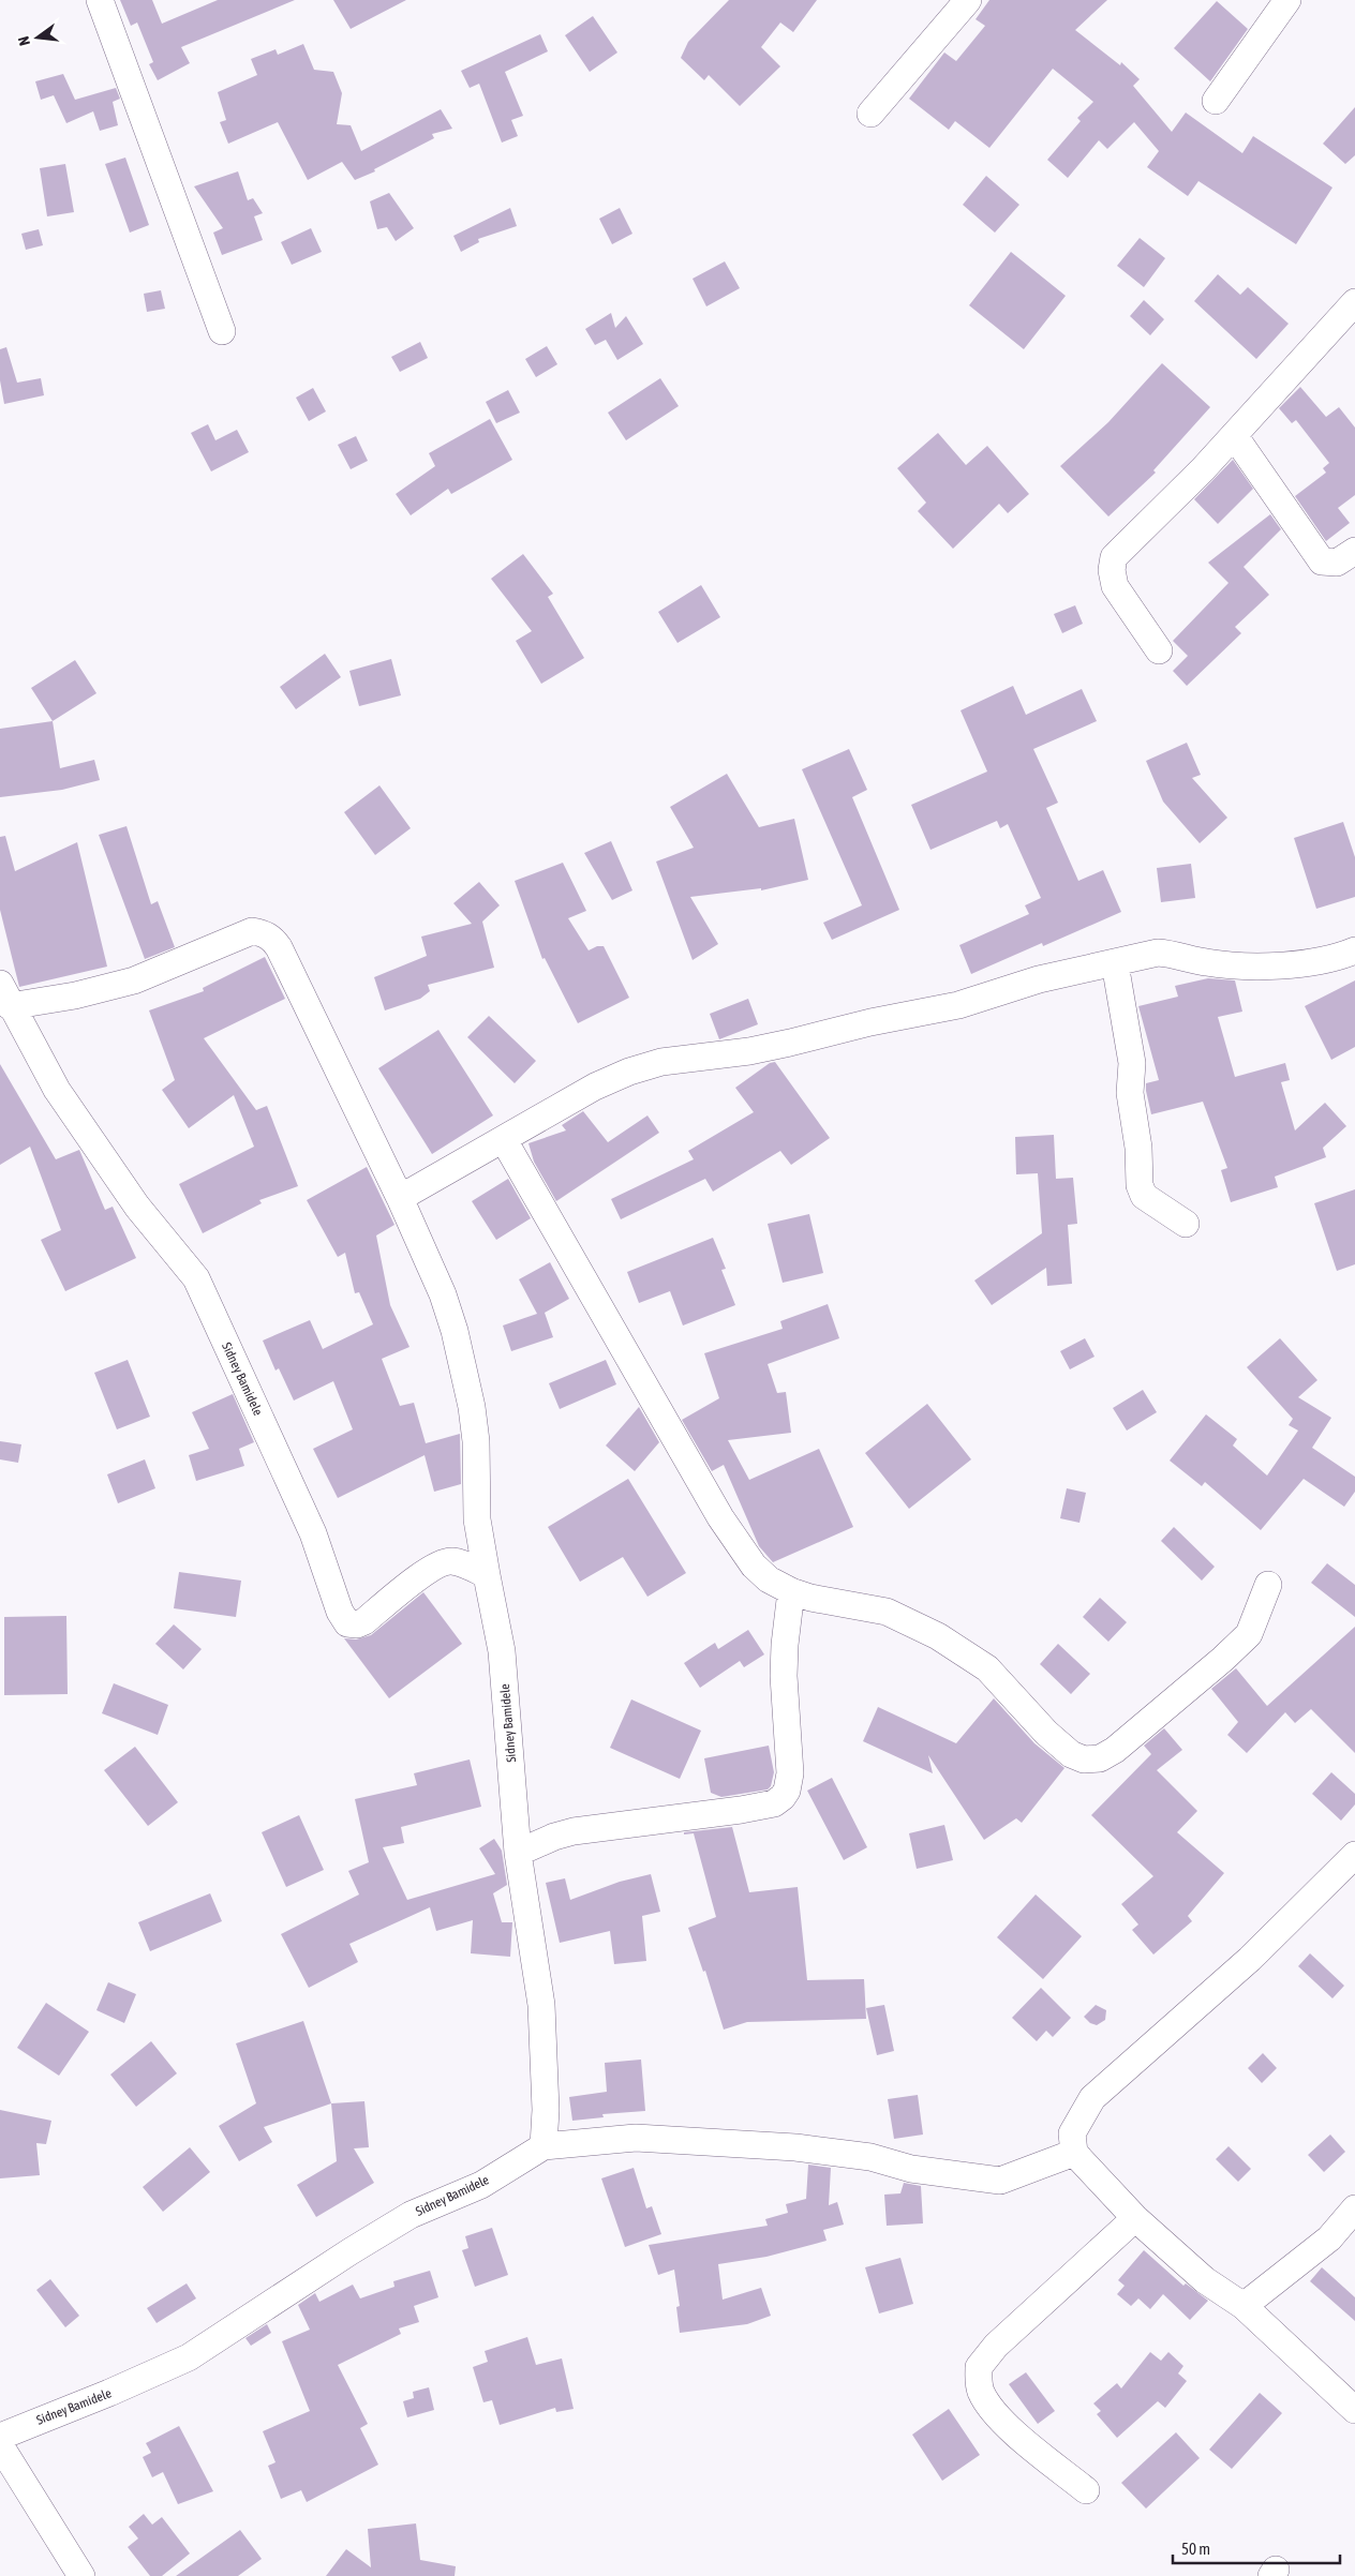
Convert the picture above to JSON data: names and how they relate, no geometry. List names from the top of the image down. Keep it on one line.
{"streets":{"street":["Sidney Bamidele"]},"scale_bar":"50 m","north":"left"}
